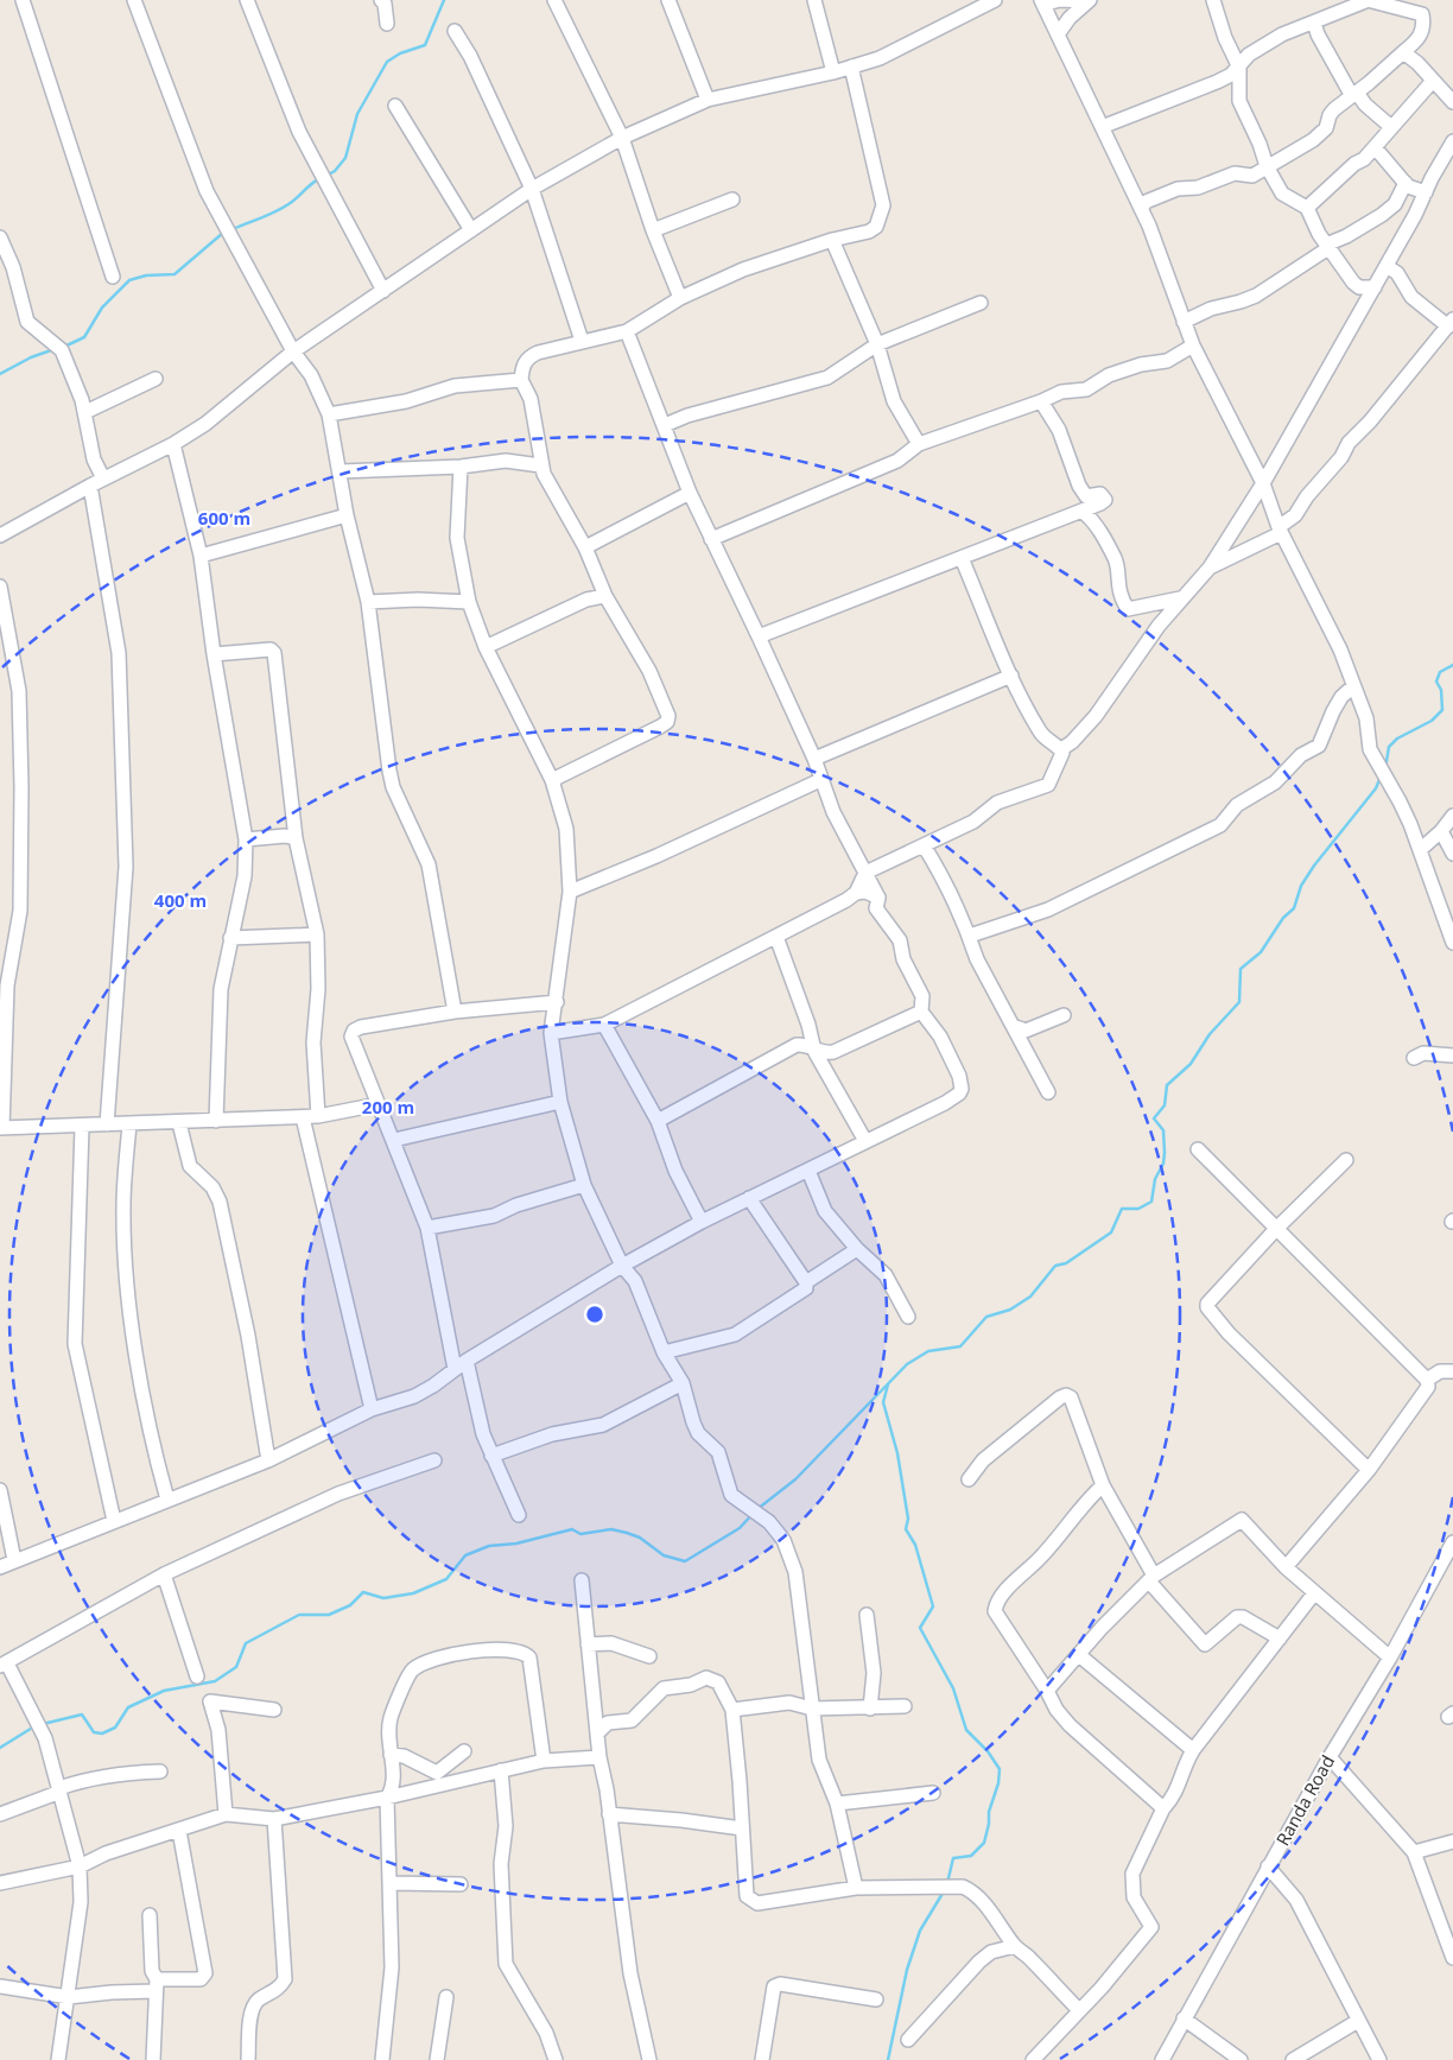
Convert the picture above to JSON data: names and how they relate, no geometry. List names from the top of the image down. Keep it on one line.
{"streets":{"street":["Randa Road"]},"rings":["600 m","400 m","200 m"]}
